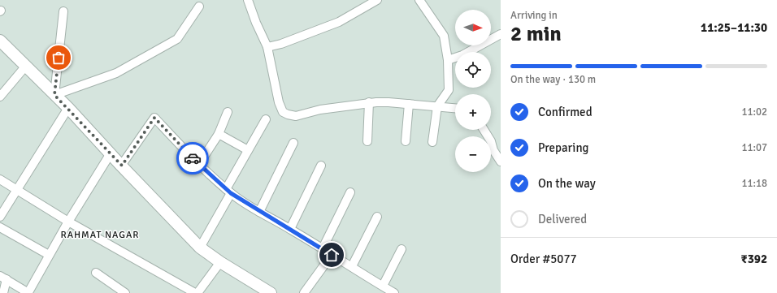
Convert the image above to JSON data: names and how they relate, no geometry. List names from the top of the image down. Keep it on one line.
{"districts":["RAHMAT NAGAR"],"north":"right","page":{"heading":["2 min","Arriving in","11:25–11:30"],"panel":["Order #5077","₹392"],"map_buttons":["+","−"],"bar":"On the way · 130 m","list":[["Confirmed","11:02"],["Preparing","11:07"],["On the way","11:18"],"Delivered"]}}
